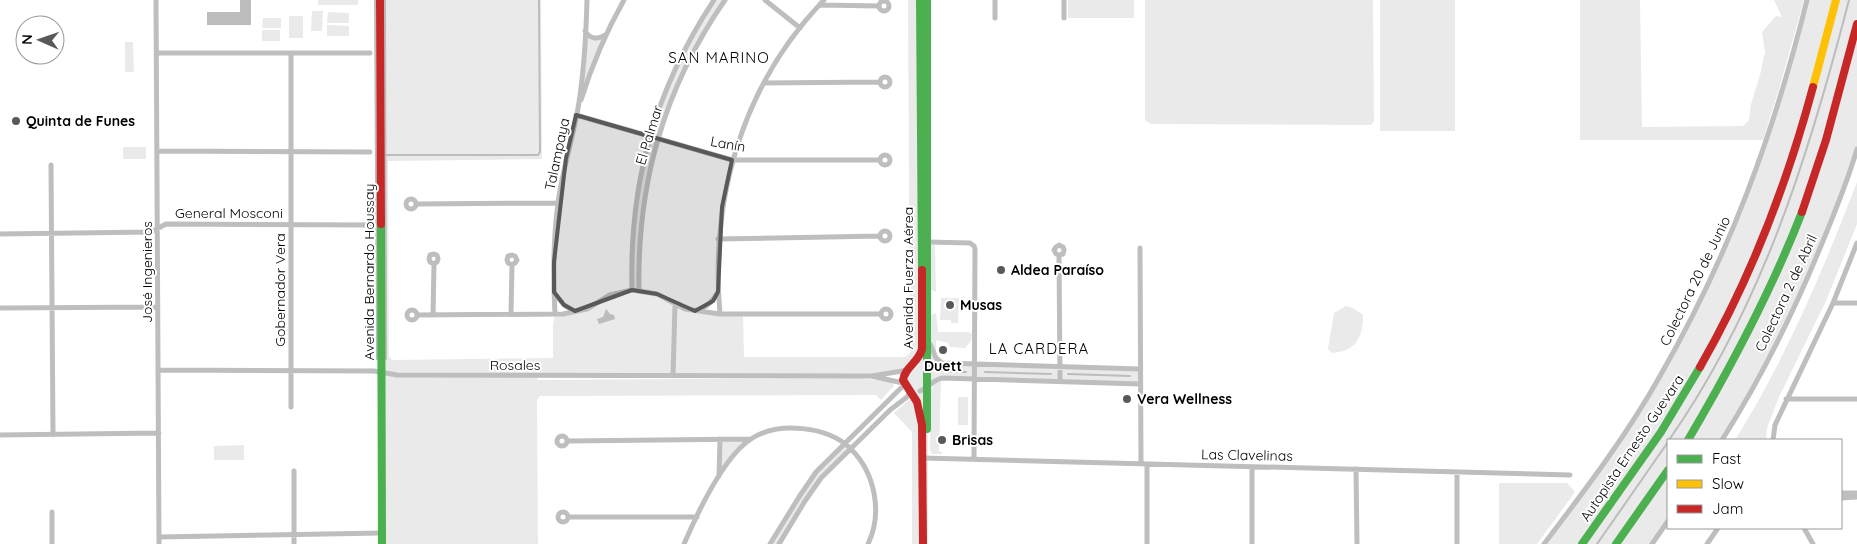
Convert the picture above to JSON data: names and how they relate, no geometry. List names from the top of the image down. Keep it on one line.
{"streets":{"main road":["Avenida Bernardo Houssay","Avenida Fuerza Aérea","Autopista Ernesto Guevara"],"street":["El Palmar","Lanín","Talampaya","General Mosconi","José Ingenieros","Colectora 20 de Junio","Gobernador Vera","Colectora 2 de Abril","Rosales","Las Clavelinas"]},"crossings":[["El Palmar","Lanín"],["Lanín","Talampaya"],["General Mosconi","José Ingenieros"],["General Mosconi","Gobernador Vera"],["José Ingenieros","Rosales"],["Avenida Bernardo Houssay","Rosales"],["Avenida Fuerza Aérea","Rosales"],["Avenida Fuerza Aérea","Las Clavelinas"],["Gobernador Vera","Rosales"]],"districts":["SAN MARINO","LA CARDERA"],"places":["Quinta de Funes","Aldea Paraíso","Musas","Duett","Vera Wellness","Brisas"],"legend":["Fast","Slow","Jam"],"north":"left"}
